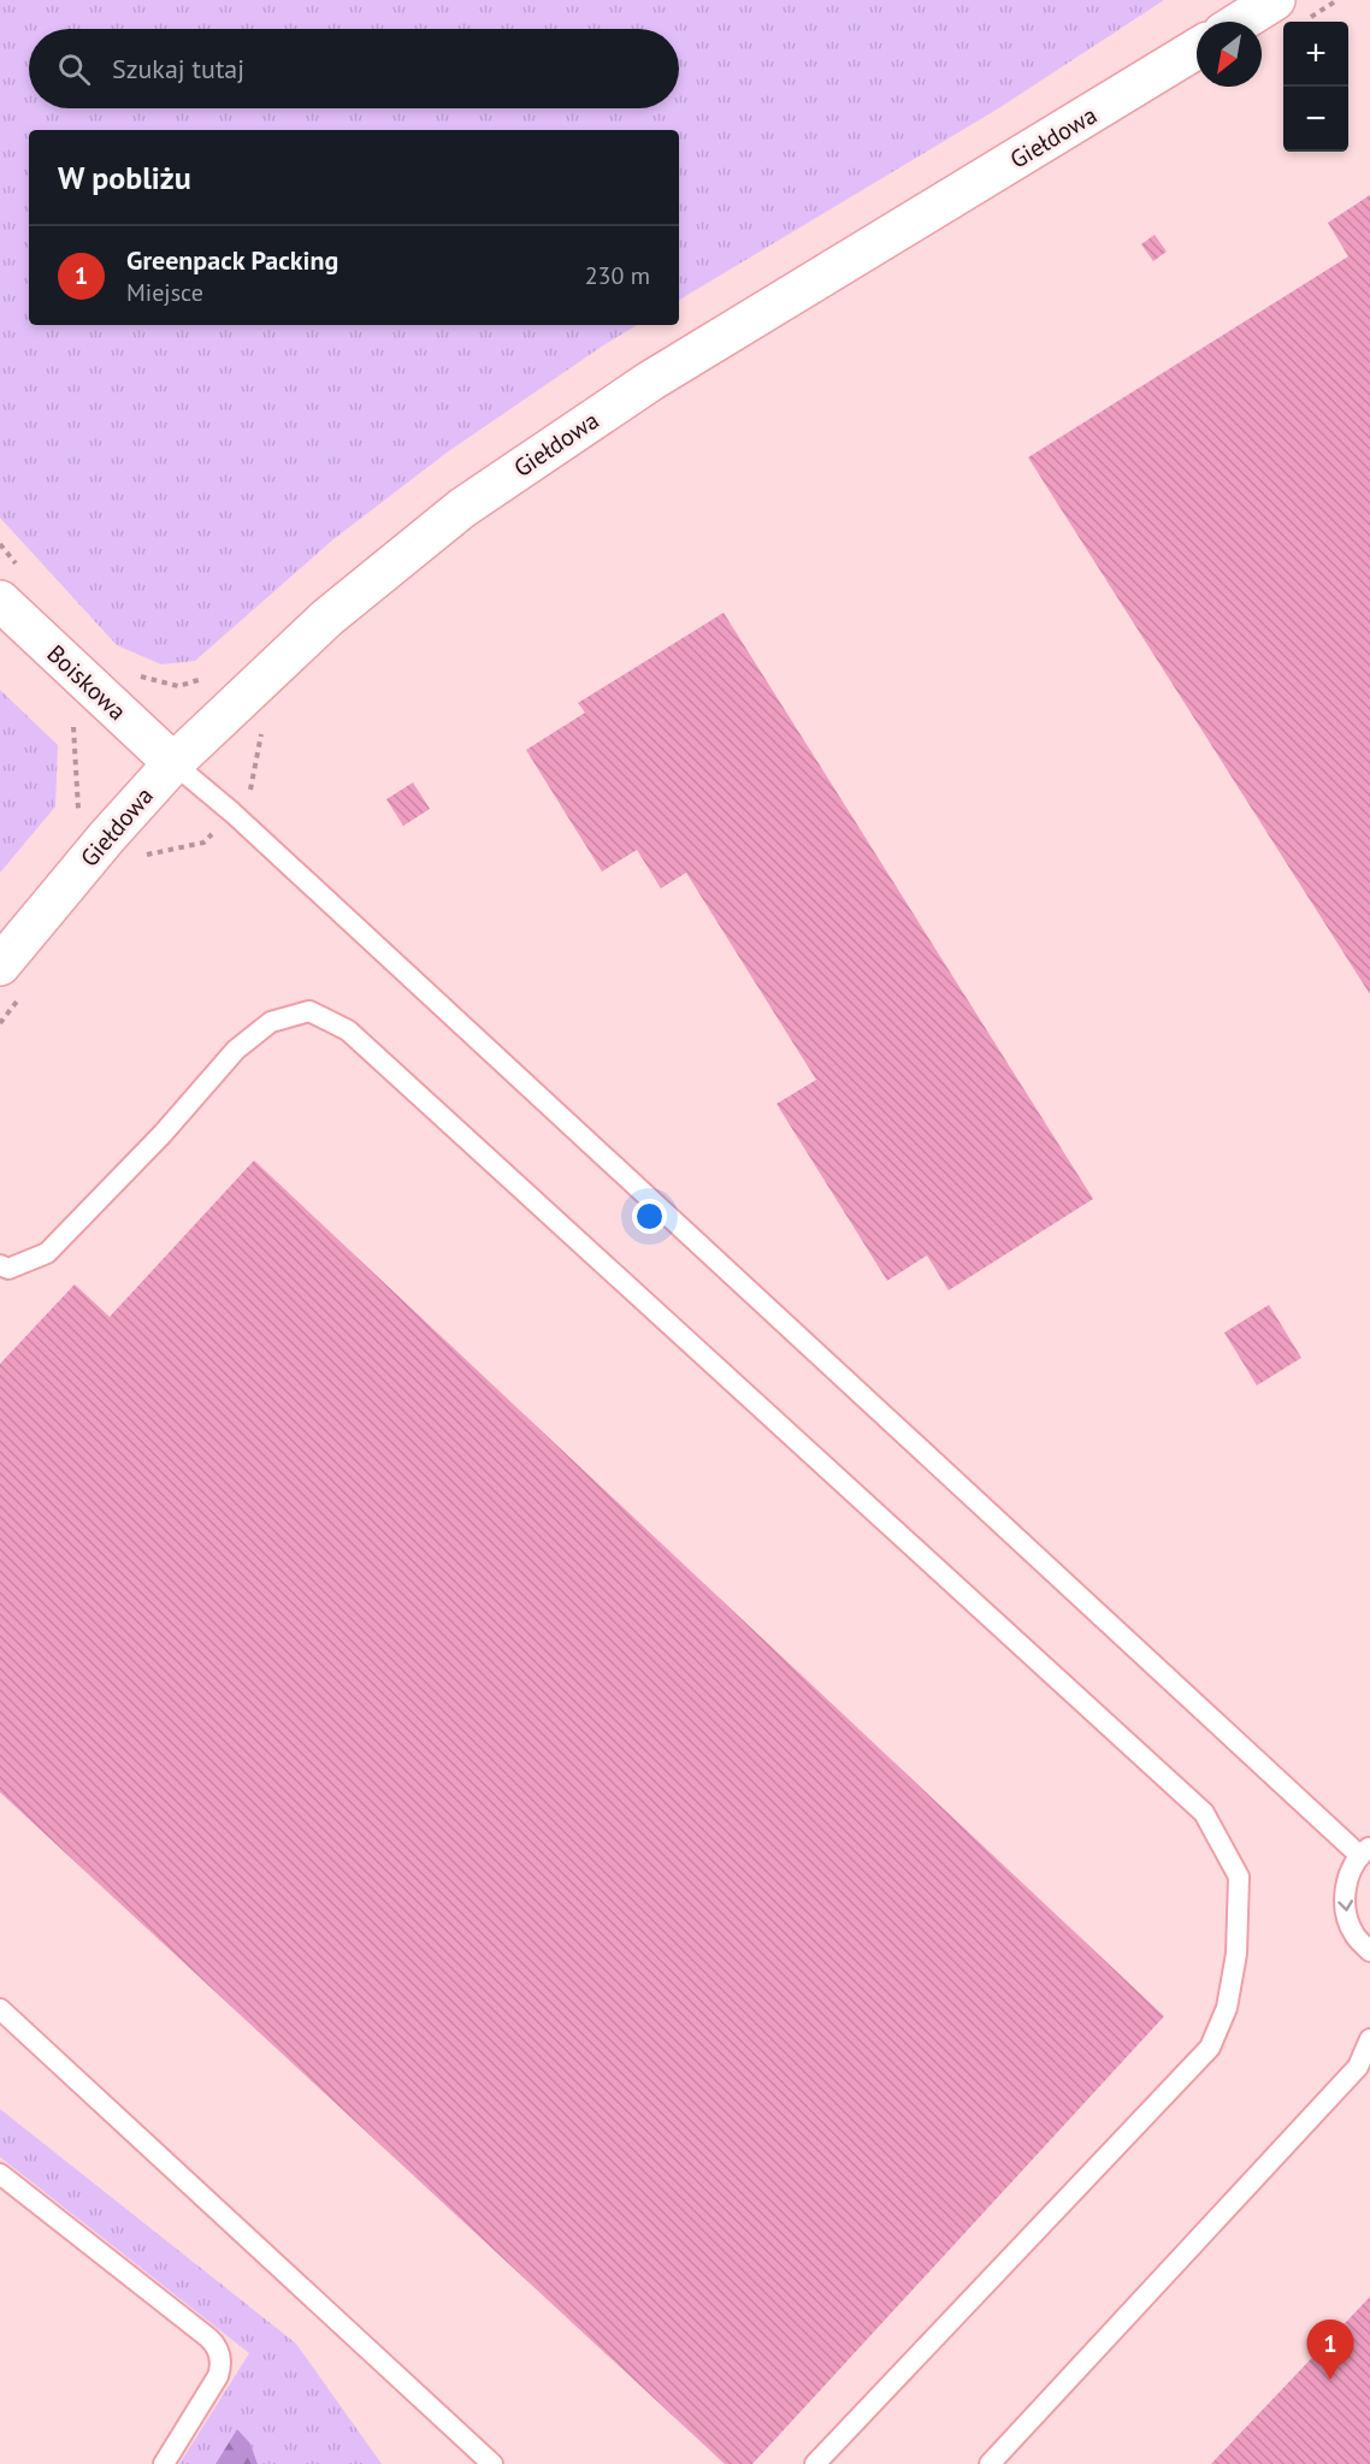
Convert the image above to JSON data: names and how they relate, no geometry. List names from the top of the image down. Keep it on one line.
{"streets":{"street":["Giełdowa","Boiskowa"]},"crossings":[["Giełdowa","Boiskowa"]],"north":"bottom left","page":{"map_buttons":["+","−"],"search":"Szukaj tutaj","heading":"W pobliżu","list":[{"mark":"1","name":"Greenpack Packing","note":"Miejsce","value":"230 m"}],"pins":"1"}}
